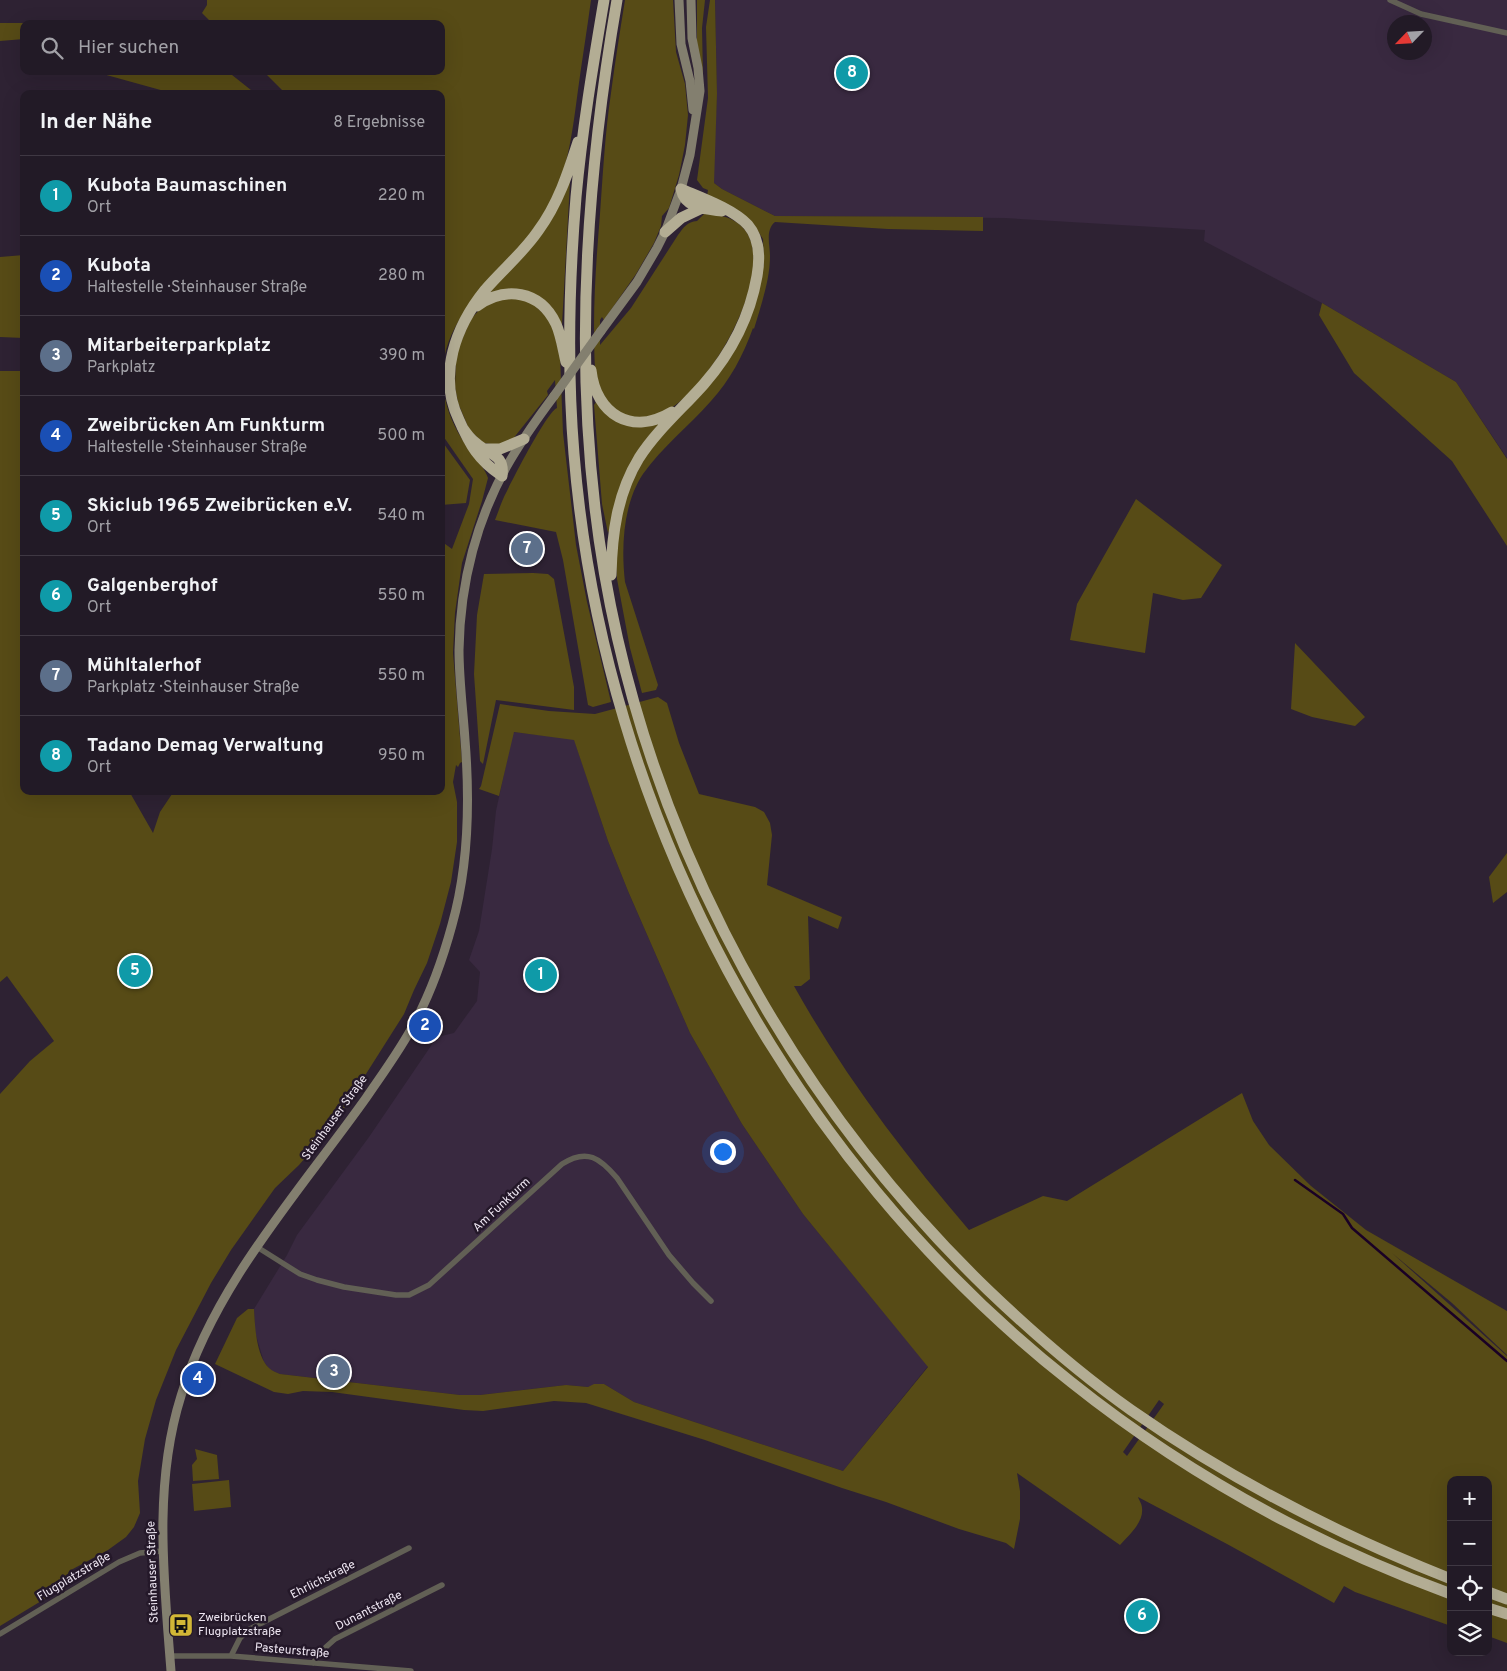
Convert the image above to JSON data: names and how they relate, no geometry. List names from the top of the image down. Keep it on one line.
{"streets":{"main road":["Steinhauser Straße"],"street":["Am Funkturm","Flugplatzstraße","Ehrlichstraße","Dunantstraße","Pasteurstraße"]},"crossings":[["Steinhauser Straße","Am Funkturm"],["Steinhauser Straße","Flugplatzstraße"],["Steinhauser Straße","Pasteurstraße"],["Ehrlichstraße","Pasteurstraße"],["Dunantstraße","Pasteurstraße"]],"places":{"bus stop":["Zweibrücken Flugplatzstraße"]},"north":"bottom left","page":{"search":"Hier suchen","pins":["8","7","5","1","2","3","4","6"],"heading":["In der Nähe","8 Ergebnisse"],"list":[{"mark":"1","name":"Kubota Baumaschinen","note":"Ort","value":"220 m"},{"mark":"2","name":"Kubota","note":"Haltestelle · Steinhauser Straße","value":"280 m"},{"mark":"3","name":"Mitarbeiterparkplatz","note":"Parkplatz","value":"390 m"},{"mark":"4","name":"Zweibrücken Am Funkturm","note":"Haltestelle · Steinhauser Straße","value":"500 m"},{"mark":"5","name":"Skiclub 1965 Zweibrücken e.V.","note":"Ort","value":"540 m"},{"mark":"6","name":"Galgenberghof","note":"Ort","value":"550 m"},{"mark":"7","name":"Mühltalerhof","note":"Parkplatz · Steinhauser Straße","value":"550 m"},{"mark":"8","name":"Tadano Demag Verwaltung","note":"Ort","value":"950 m"}],"map_buttons":["+","−"]}}
